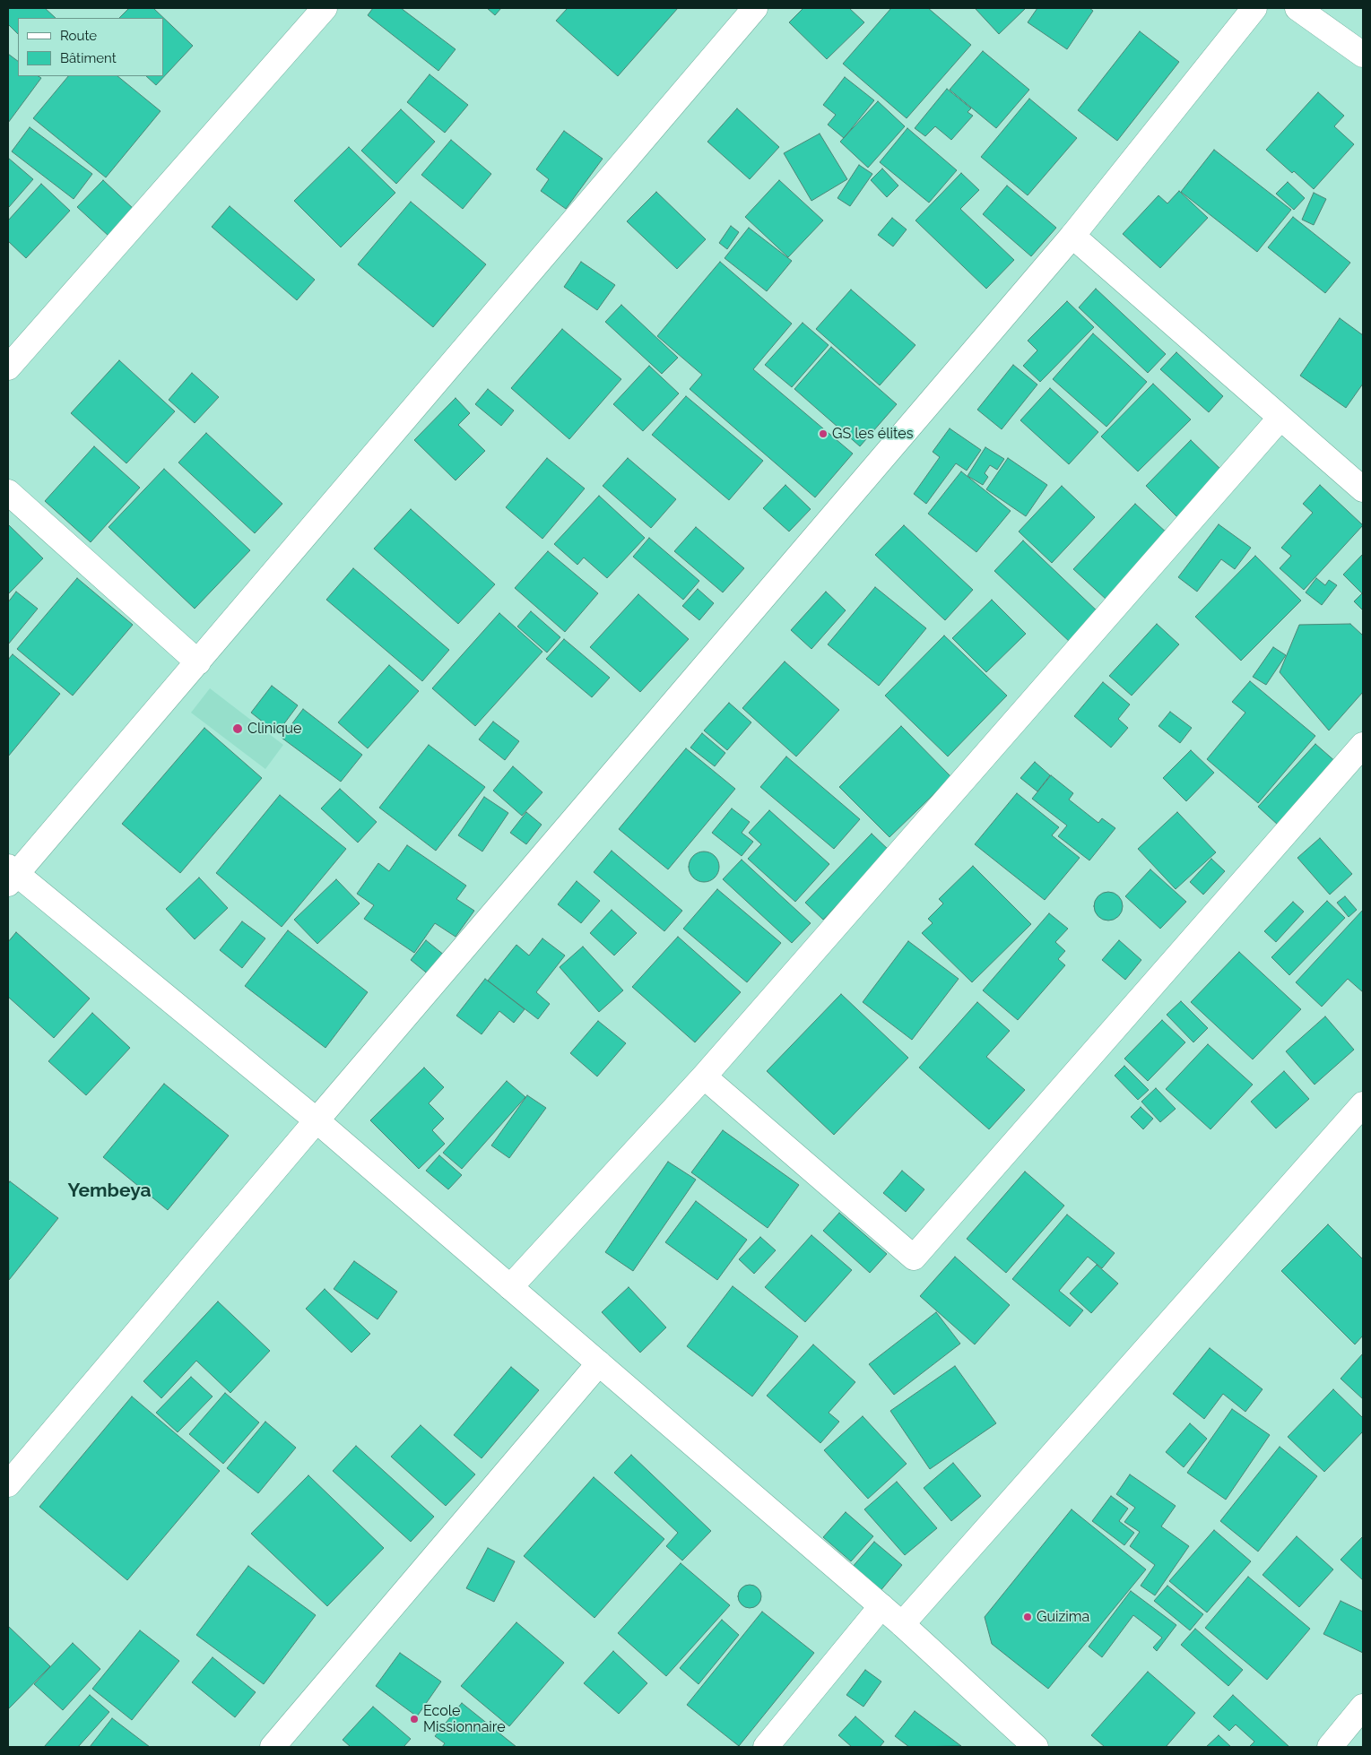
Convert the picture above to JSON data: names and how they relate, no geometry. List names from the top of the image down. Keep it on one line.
{"districts":["Yembeya"],"places":["GS les élites","Clinique","Guizima","Ecole Missionnaire"],"legend":["Route","Bâtiment"]}
